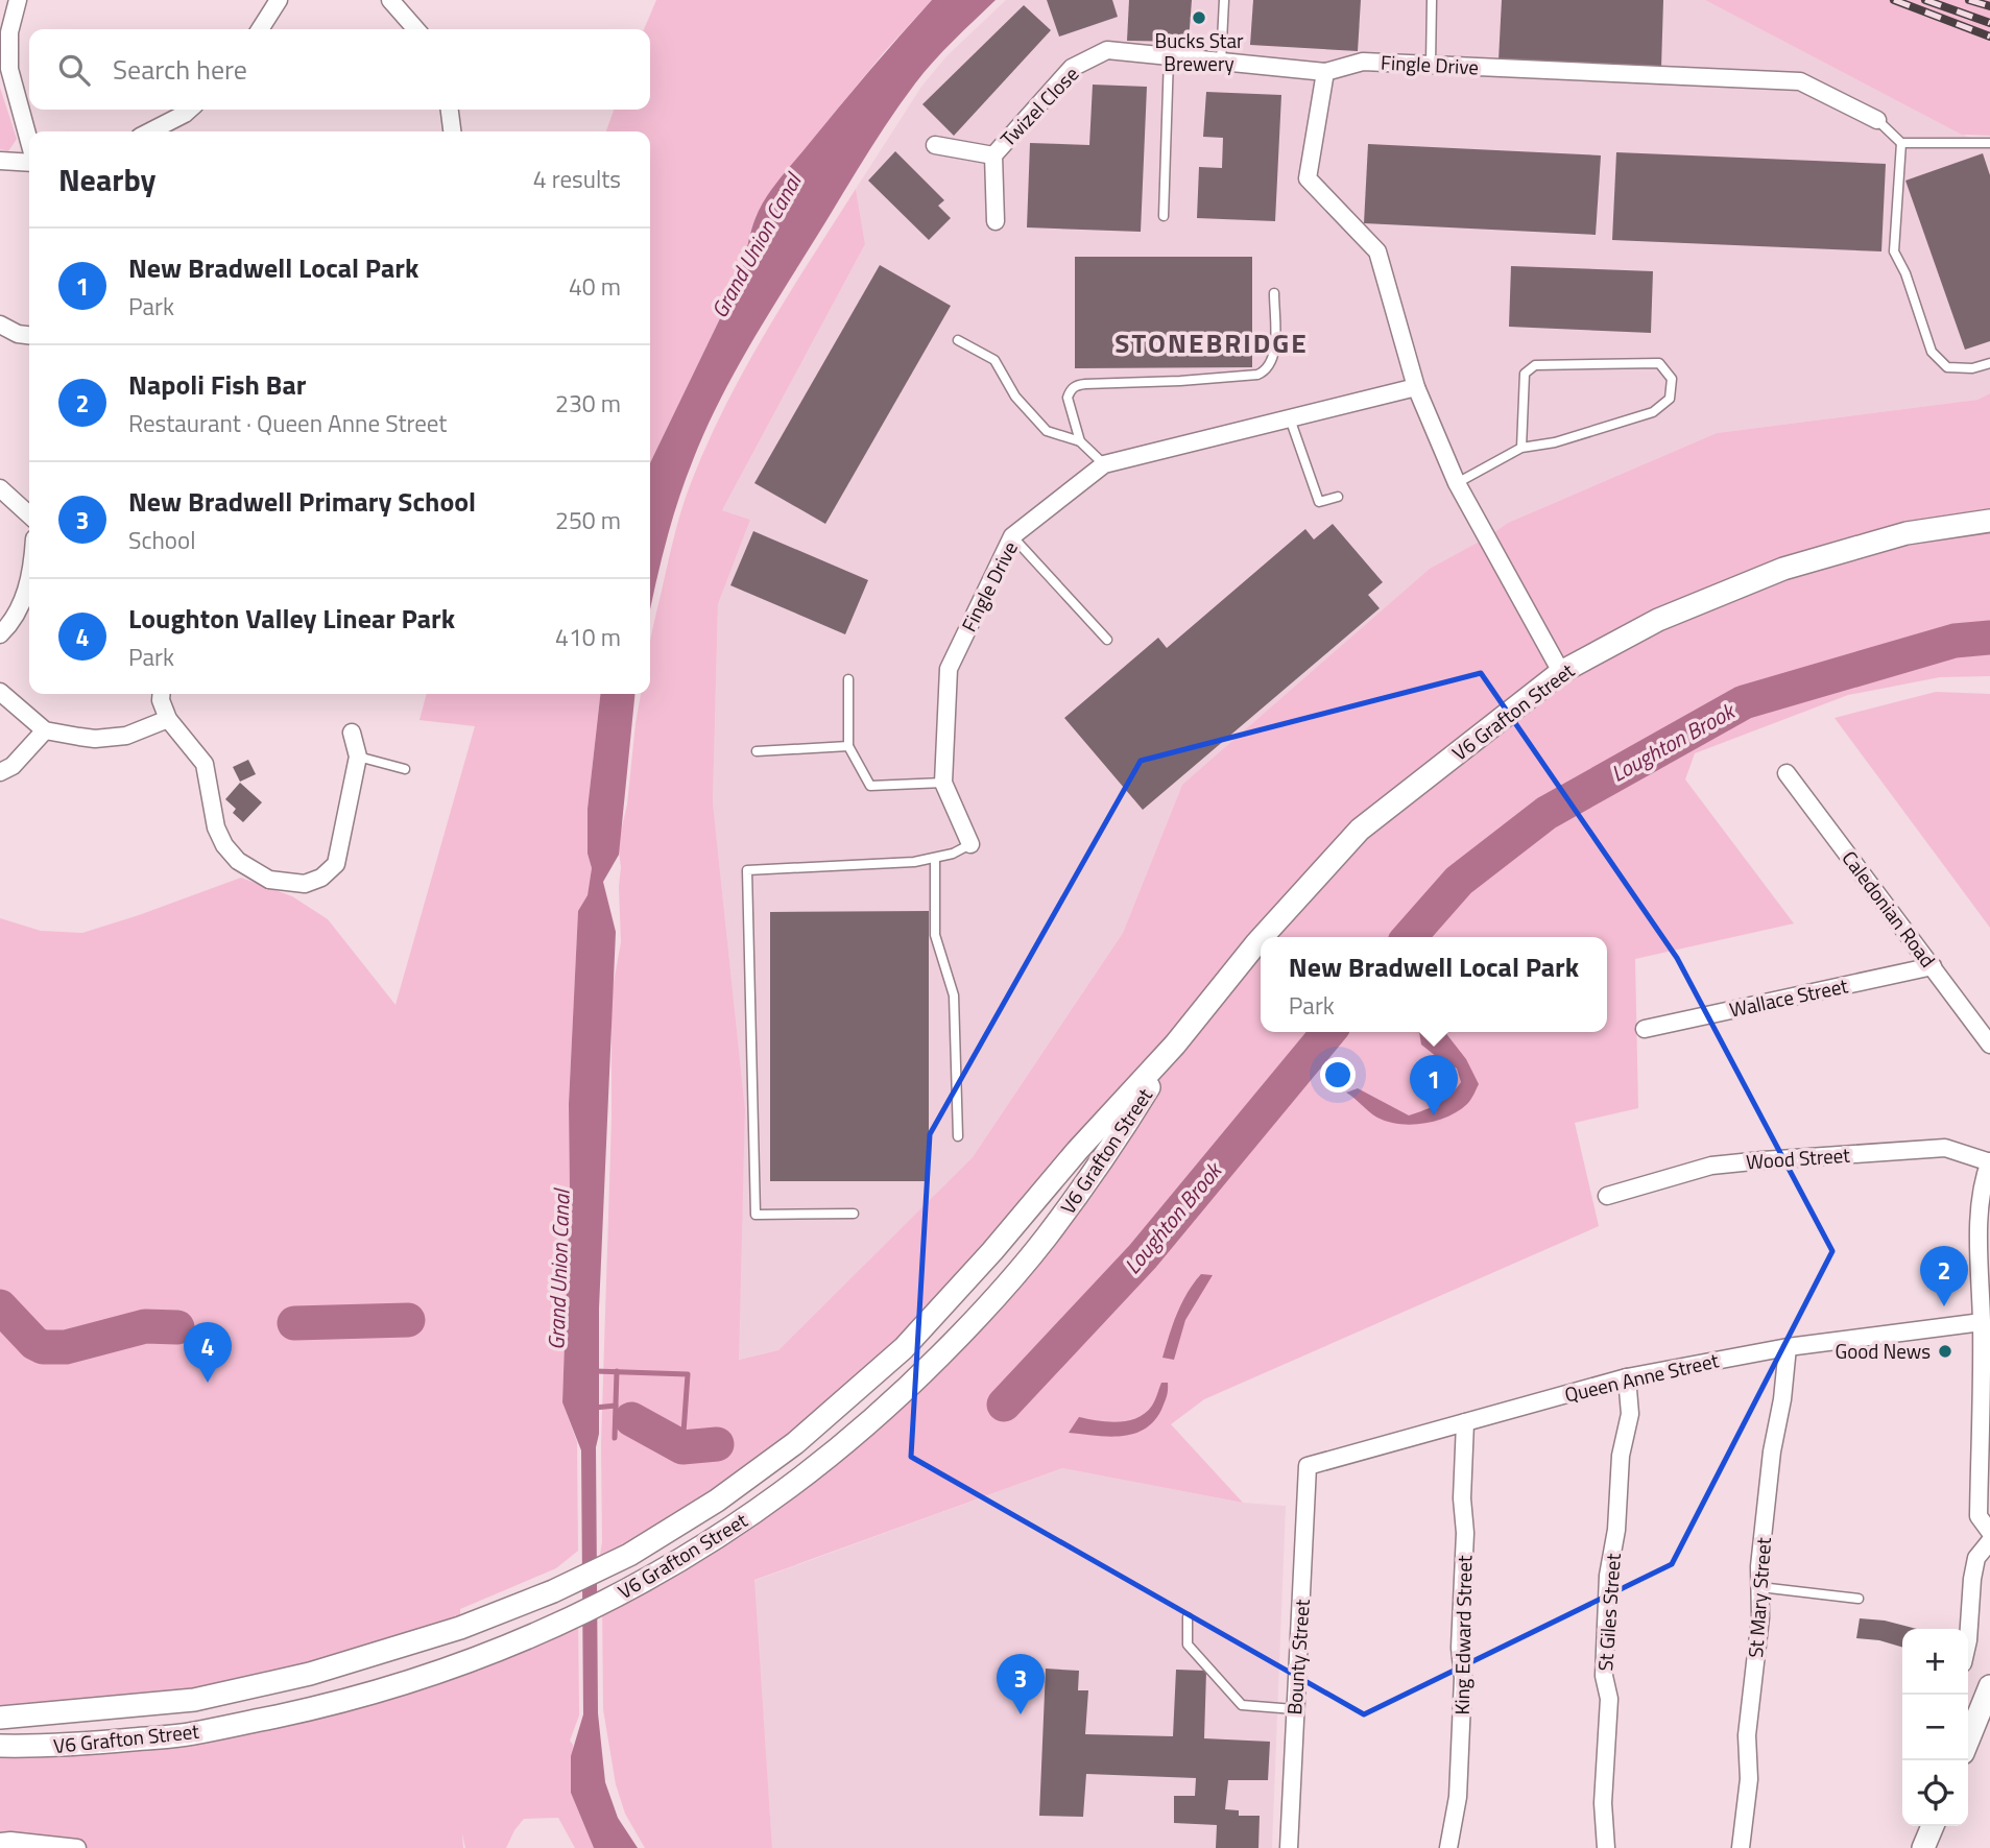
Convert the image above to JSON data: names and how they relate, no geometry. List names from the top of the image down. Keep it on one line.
{"streets":{"street":["Fingle Drive","Twizel Close","V6 Grafton Street","Caledonian Road","Wallace Street","Wood Street","Queen Anne Street","St Mary Street","St Giles Street","King Edward Street","Bounty Street"]},"crossings":[["Fingle Drive","Twizel Close"],["Caledonian Road","Wallace Street"],["Queen Anne Street","St Mary Street"],["Queen Anne Street","St Giles Street"],["Queen Anne Street","King Edward Street"],["Queen Anne Street","Bounty Street"]],"districts":["STONEBRIDGE"],"water":["Grand Union Canal","Loughton Brook"],"places":["Bucks Star Brewery","Good News"],"page":{"search":"Search here","heading":["Nearby","4 results"],"list":[{"mark":"1","name":"New Bradwell Local Park","note":"Park","value":"40 m"},{"mark":"2","name":"Napoli Fish Bar","note":"Restaurant · Queen Anne Street","value":"230 m"},{"mark":"3","name":"New Bradwell Primary School","note":"School","value":"250 m"},{"mark":"4","name":"Loughton Valley Linear Park","note":"Park","value":"410 m"}],"popup":["New Bradwell Local Park","Park"],"pins":["1","2","4","3"],"map_buttons":["+","−"]}}
